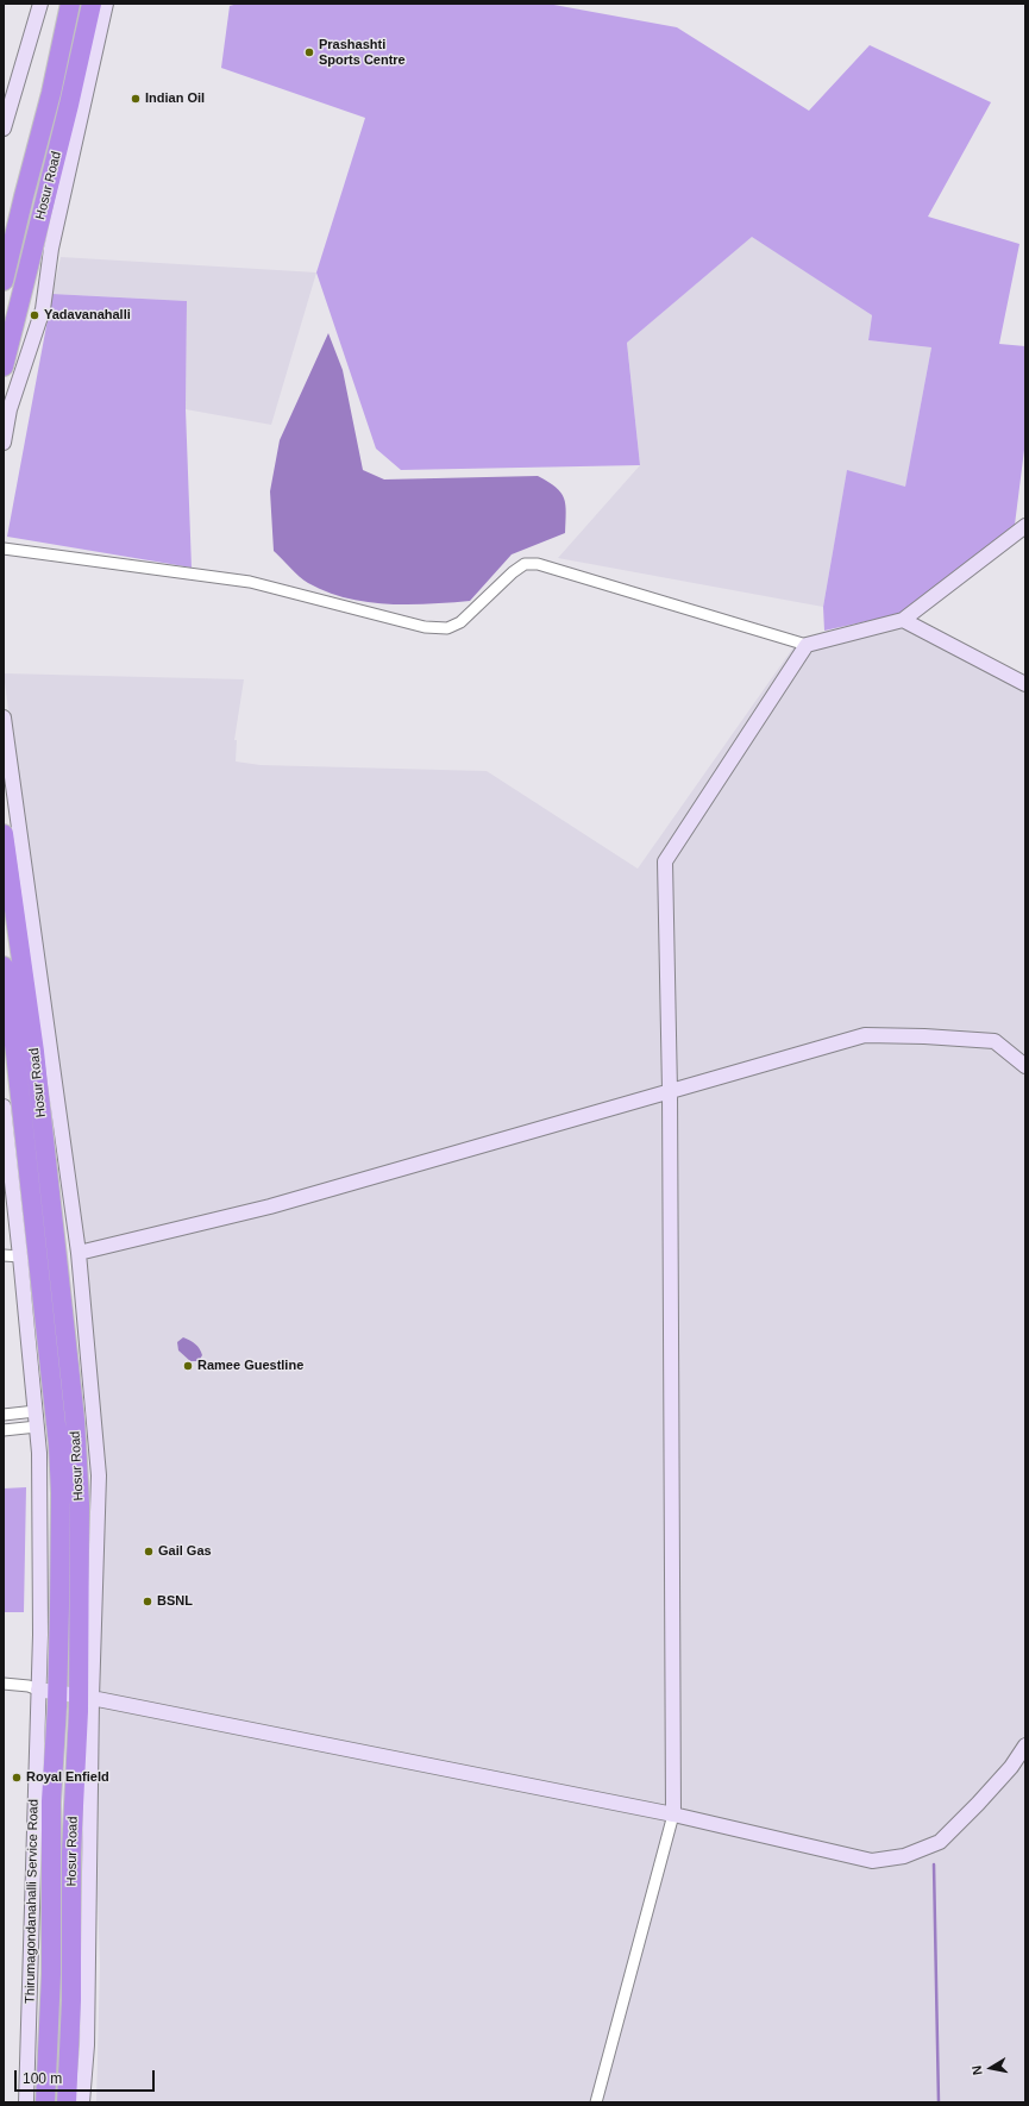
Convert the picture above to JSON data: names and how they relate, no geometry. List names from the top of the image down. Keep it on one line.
{"streets":{"highway":["Hosur Road"],"street":["Thirumagondanahalli Service Road"]},"places":["Prashashti Sports Centre","Indian Oil","Yadavanahalli","Ramee Guestline","Gail Gas","BSNL","Royal Enfield"],"scale_bar":"100 m","north":"left"}
